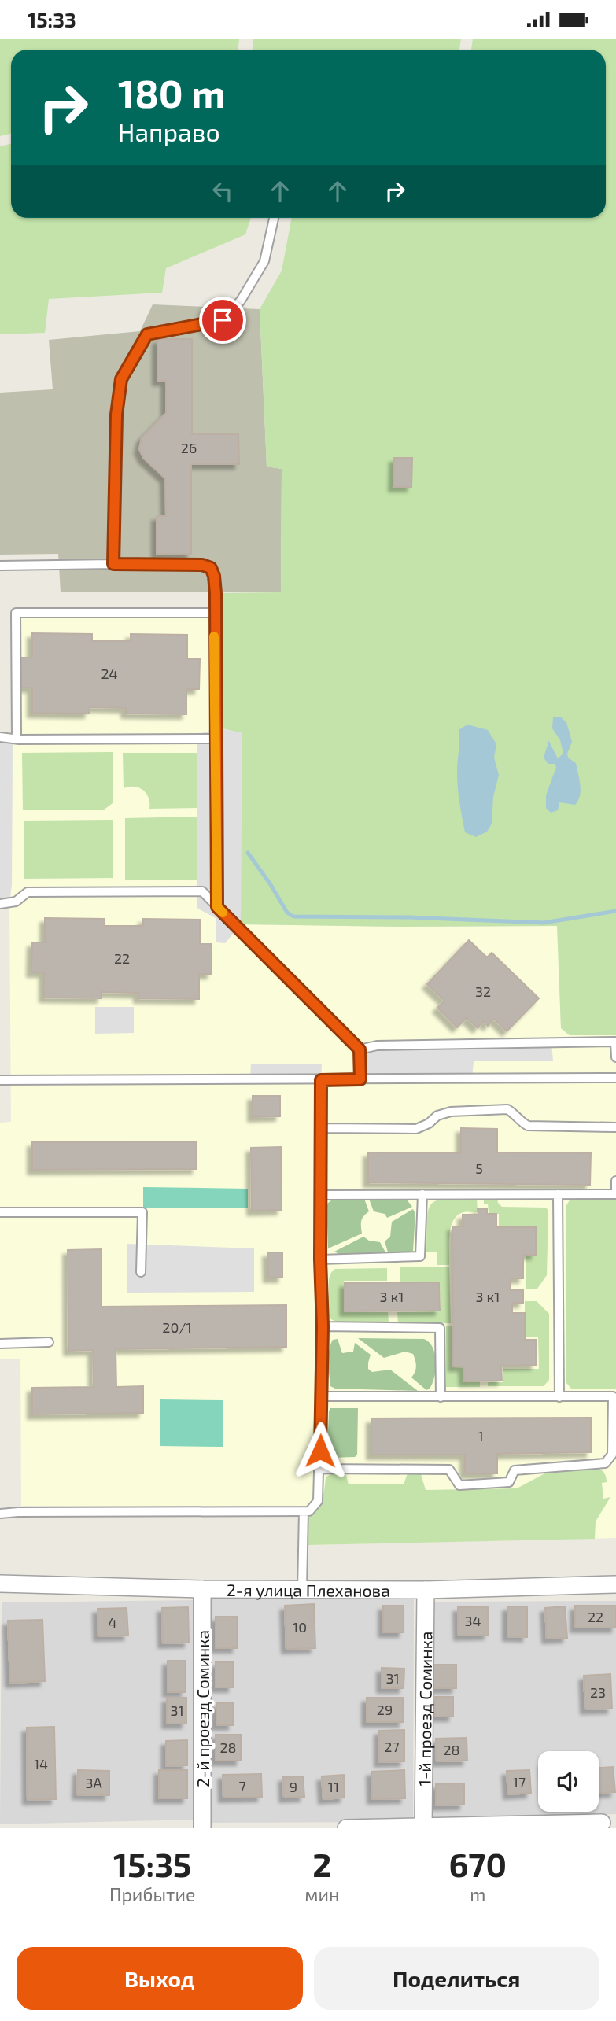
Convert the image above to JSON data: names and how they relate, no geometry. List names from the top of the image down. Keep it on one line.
{"streets":{"street":["2-я улица Плеханова","2-й проезд Соминка","1-й проезд Соминка"]},"crossings":[["2-я улица Плеханова","2-й проезд Соминка"],["2-я улица Плеханова","1-й проезд Соминка"]],"house_numbers":["26","24","22","32","5","3 к1","3 к1","20/1","1","22","34","4","10","31","23","29","31","27","28","28","14","17","3А","7","9","11"],"page":{"status":"15:33","turn":["180 m","Направо"],"eta":["15:35","Прибытие","2","мин","670","m"],"buttons":["Выход","Поделиться"]}}
